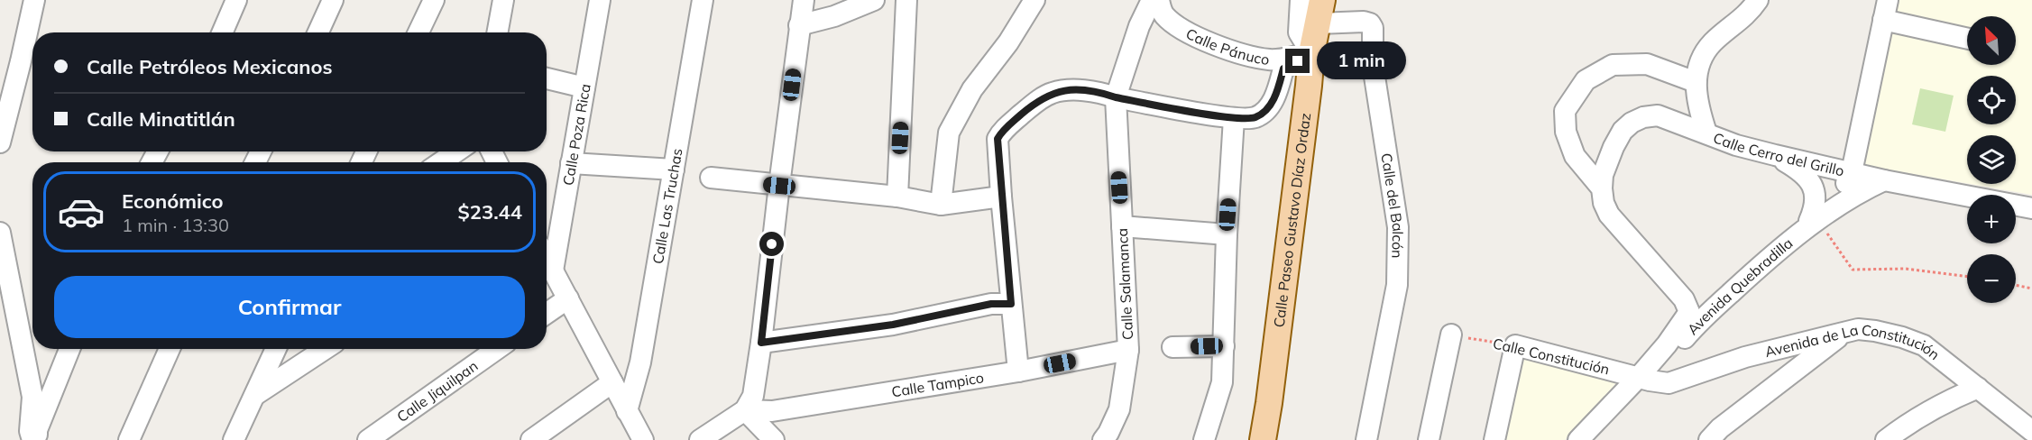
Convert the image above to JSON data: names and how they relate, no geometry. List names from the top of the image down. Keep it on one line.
{"streets":{"main road":["Calle Paseo Gustavo Díaz Ordaz"],"street":["Calle Pánuco","Calle Poza Rica","Calle Cerro del Grillo","Calle Las Truchas","Calle del Balcón","Calle Salamanca","Avenida Quebradilla","Calle Constitución","Avenida de La Constitución","Calle Tampico","Calle Jiquilpan"]},"crossings":[["Calle Pánuco","Calle Paseo Gustavo Díaz Ordaz"],["Calle Cerro del Grillo","Avenida Quebradilla"],["Calle del Balcón","Calle Paseo Gustavo Díaz Ordaz"],["Calle Salamanca","Calle Tampico"],["Avenida Quebradilla","Calle Constitución"],["Avenida Quebradilla","Avenida de La Constitución"],["Calle Constitución","Avenida de La Constitución"]],"north":"top left","page":{"map_buttons":["+","−"],"banner":["Calle Petróleos Mexicanos","Calle Minatitlán"],"bubble":"1 min","list":[{"name":"Económico","note":"1 min · 13:30","value":"$23.44"}],"buttons":"Confirmar"}}
